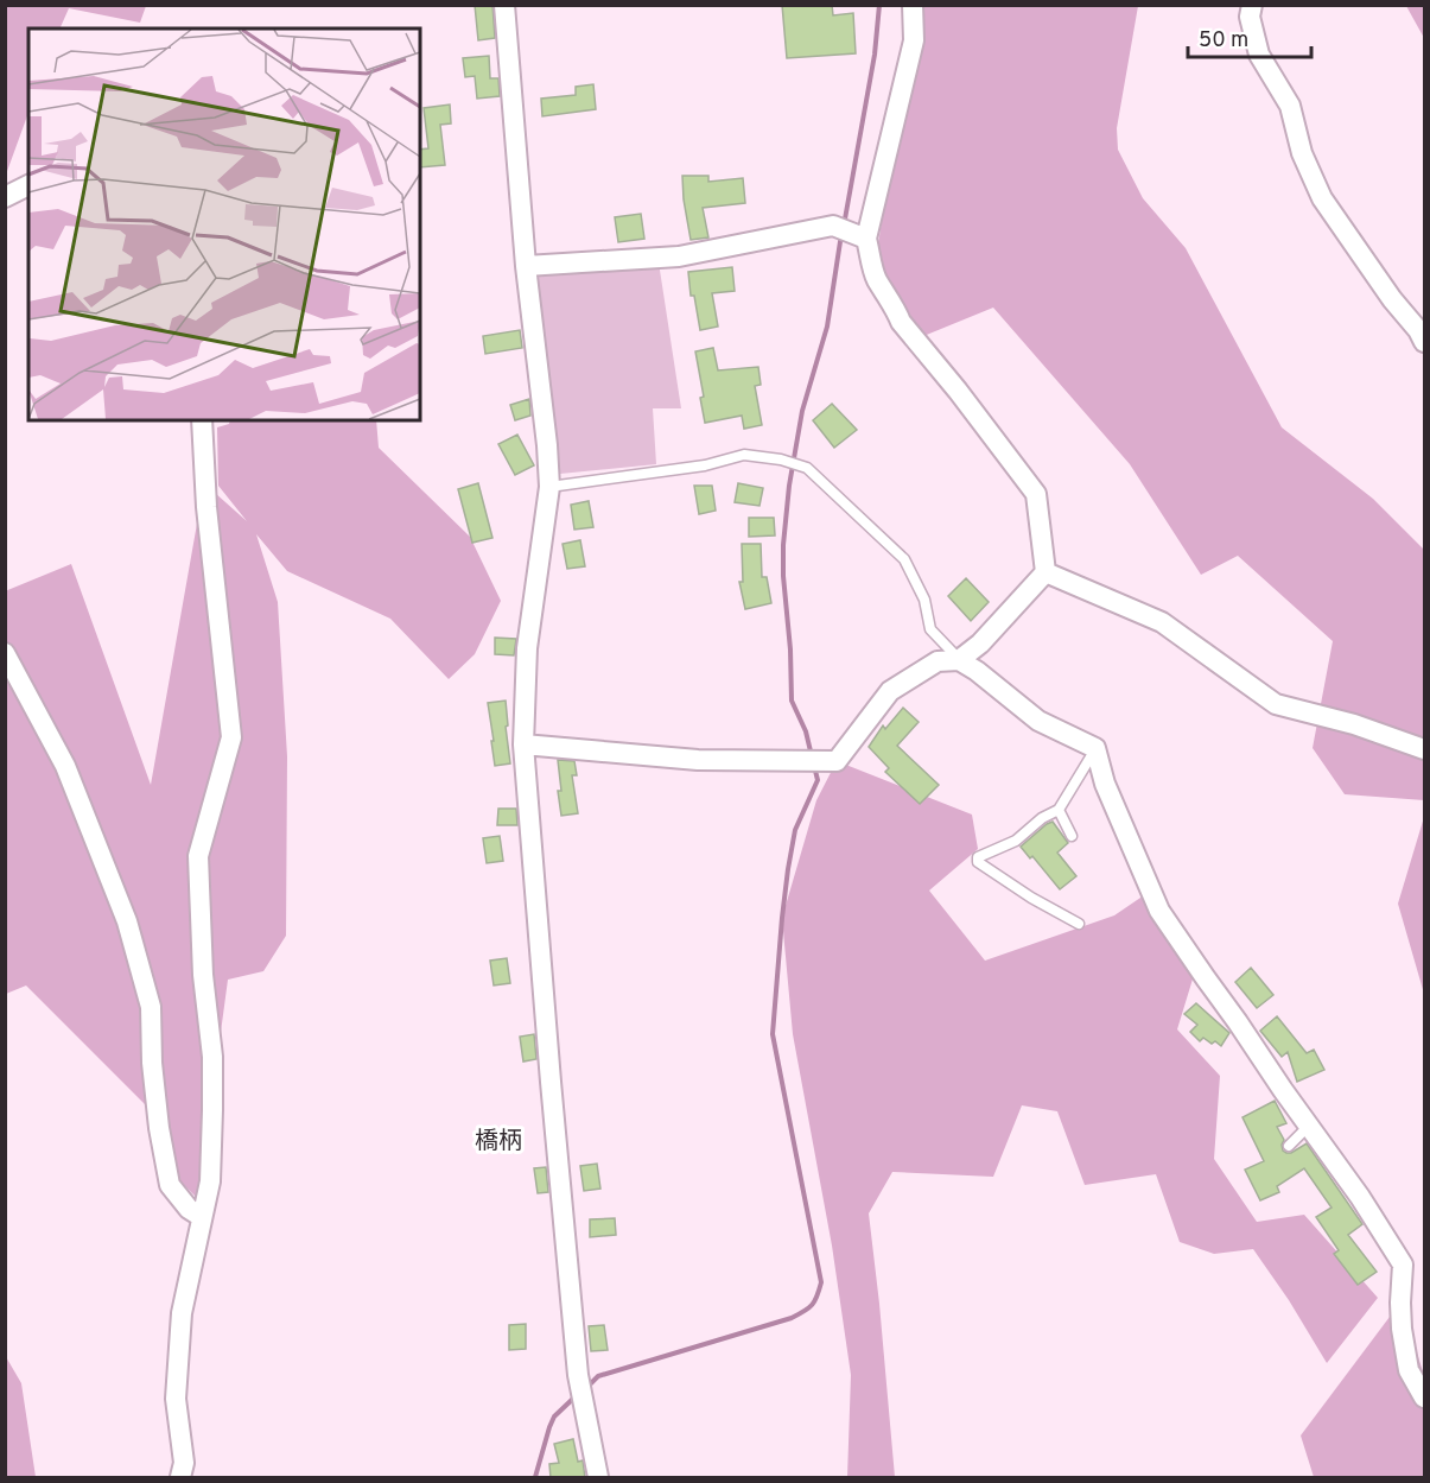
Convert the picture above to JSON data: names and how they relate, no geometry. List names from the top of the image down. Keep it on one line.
{"districts":["橋柄"],"scale_bar":"50 m"}
